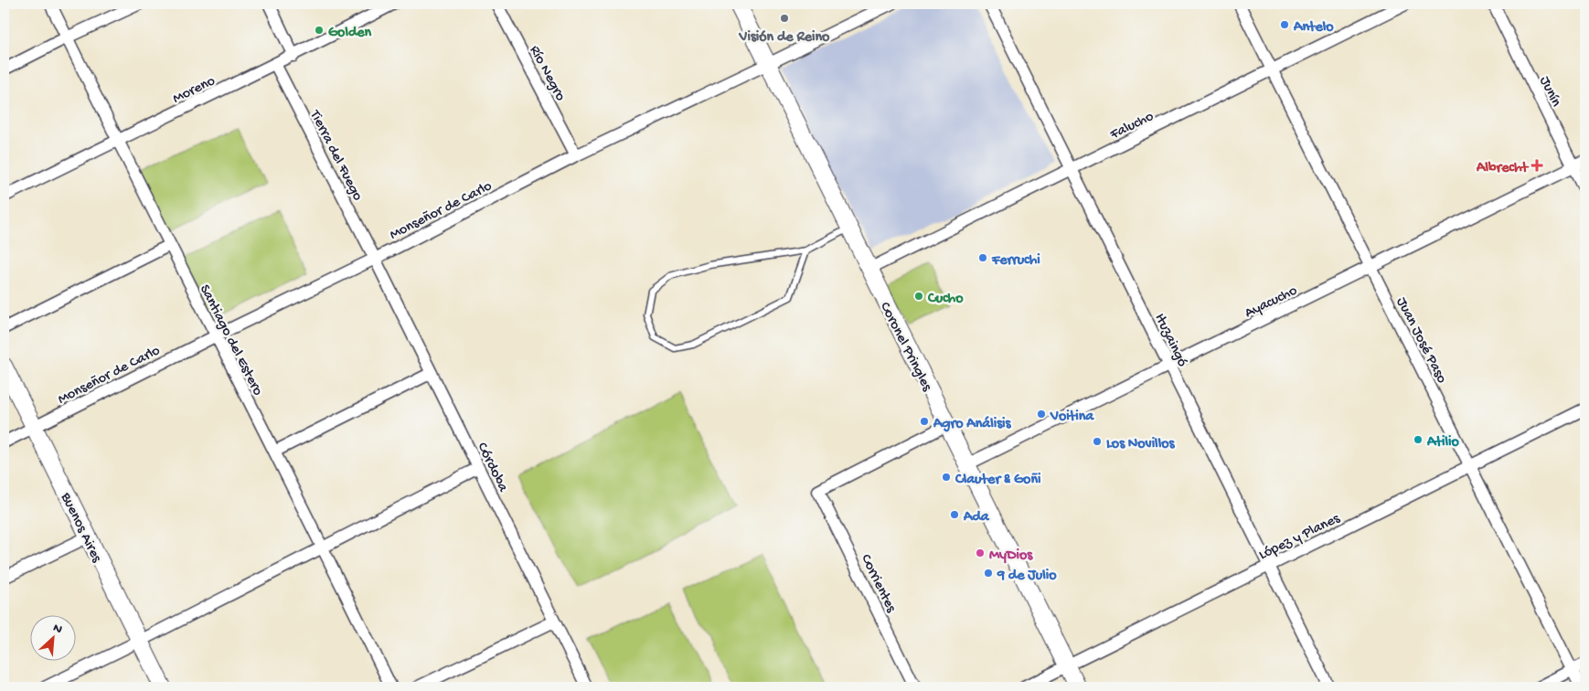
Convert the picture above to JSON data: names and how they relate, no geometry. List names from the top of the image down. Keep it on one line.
{"streets":{"main road":["Coronel Pringles","Buenos Aires"],"street":["Río Negro","Moreno","Junín","Falucho","Tierra del Fuego","Monseñor de Carlo","Ayacucho","Santiago del Estero","Ituzaingó","Juan José Paso","Córdoba","López y Planes","Corrientes"]},"crossings":[["Río Negro","Monseñor de Carlo"],["Moreno","Tierra del Fuego"],["Moreno","Santiago del Estero"],["Junín","Ayacucho"],["Falucho","Ituzaingó"],["Falucho","Juan José Paso"],["Falucho","Coronel Pringles"],["Tierra del Fuego","Monseñor de Carlo"],["Tierra del Fuego","Córdoba"],["Monseñor de Carlo","Santiago del Estero"],["Monseñor de Carlo","Coronel Pringles"],["Monseñor de Carlo","Córdoba"],["Monseñor de Carlo","Buenos Aires"],["Ayacucho","Ituzaingó"],["Ayacucho","Juan José Paso"],["Ayacucho","Coronel Pringles"],["Ituzaingó","López y Planes"],["Juan José Paso","López y Planes"],["Coronel Pringles","López y Planes"],["Coronel Pringles","Corrientes"]],"places":{"other":["Visión de Reino","Antelo","Golden","Ferruchi","Cucho","Voitina","Agro Análisis","Atilio","Los Novillos","Clauter & Goñi","Ada","MyDios","9 de Julio"],"health":["Albrecht"]},"north":"top right"}
